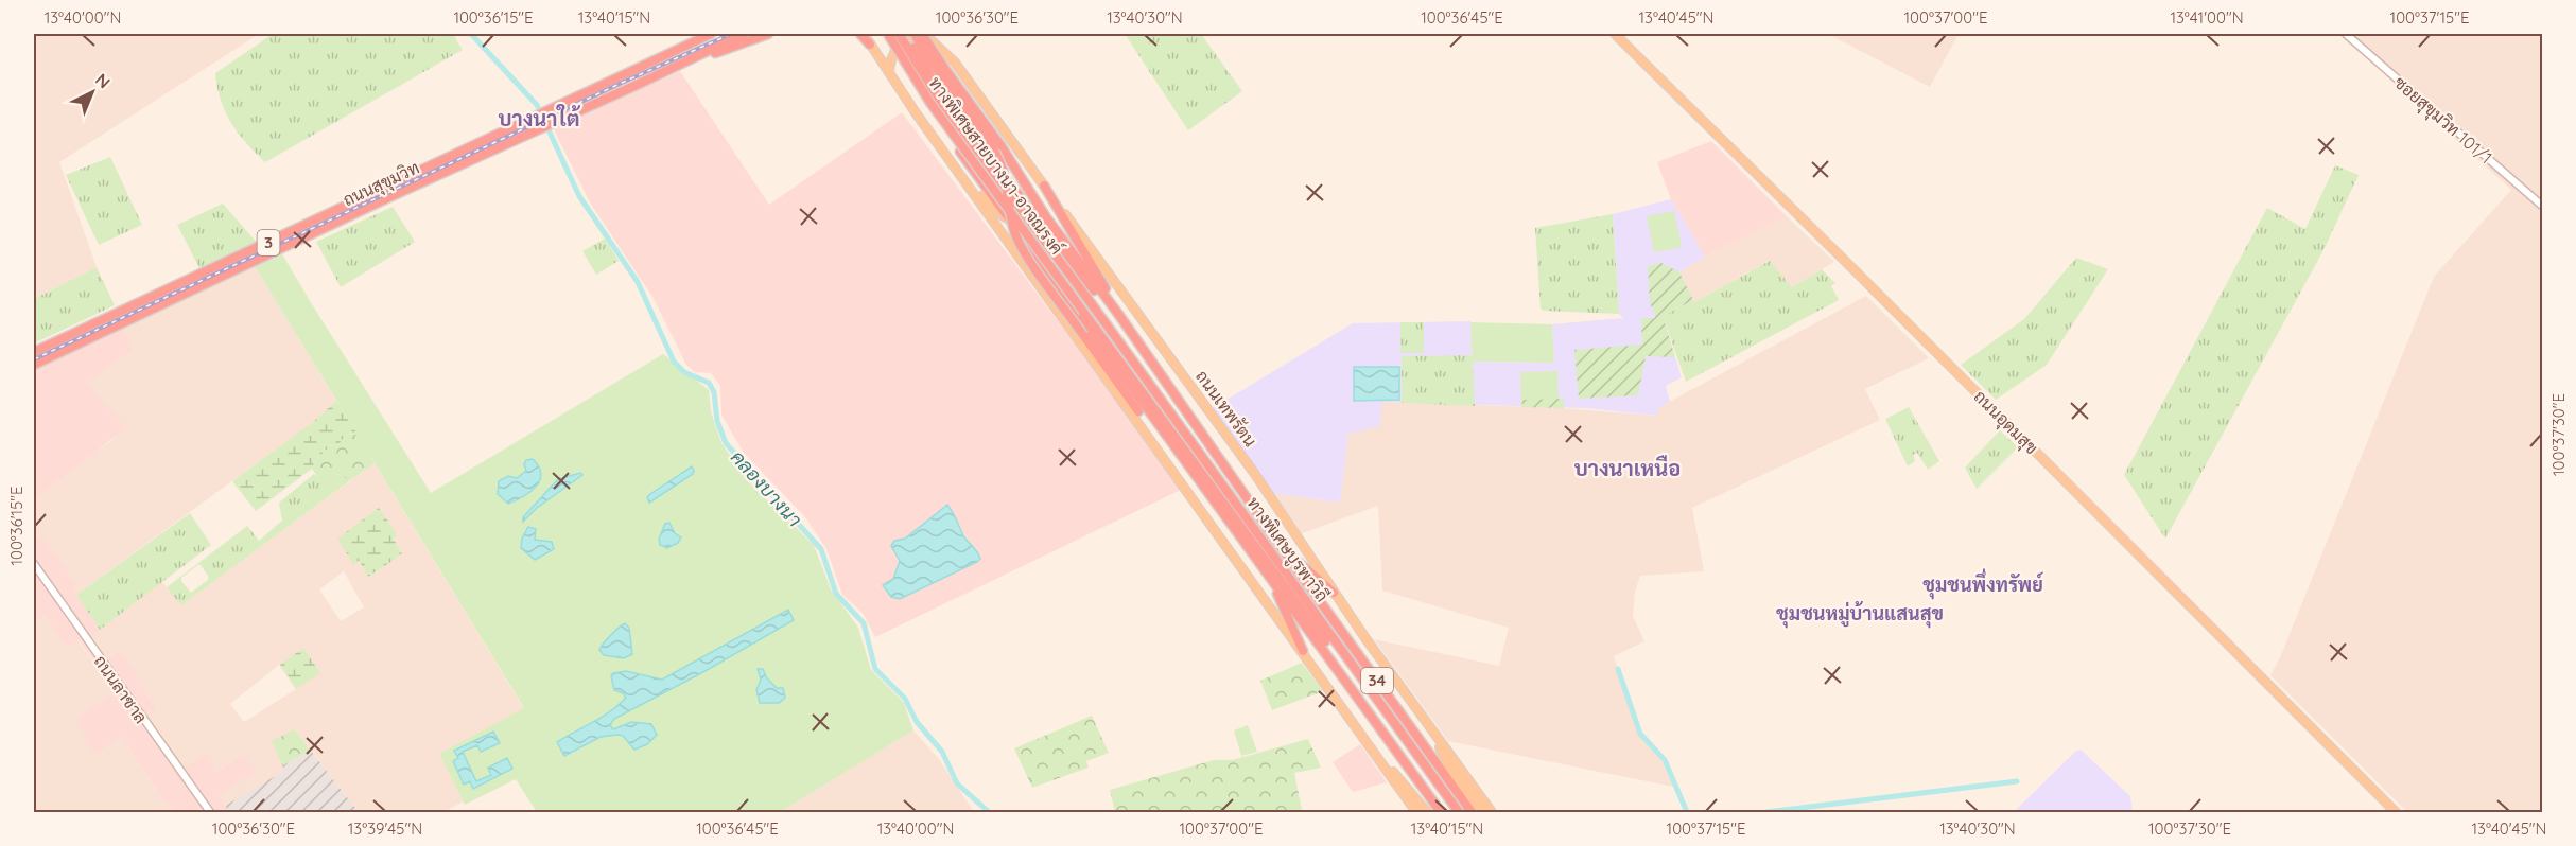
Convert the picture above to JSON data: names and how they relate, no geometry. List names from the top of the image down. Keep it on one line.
{"streets":{"highway":["ทางพิเศษสายบางนา-อาจณรงค์","ถนนสุขุมวิท","3","ถนนเทพรัตน","ทางพิเศษบูรพาวิถี","34"],"main road":["ถนนอุดมสุข"],"street":["ซอยสุขุมวิท 101/1","ถนนลาซาล"]},"crossings":[["ทางพิเศษสายบางนา-อาจณรงค์","ทางพิเศษบูรพาวิถี"]],"districts":["บางนาใต้","บางนาเหนือ","ชุมชนพึ่งทรัพย์","ชุมชนหมู่บ้านแสนสุข"],"water":["คลองบางนา"],"north":"top right","coordinates":["13°40'00\"N","100°36'15\"E","13°40'15\"N","100°36'30\"E","13°40'30\"N","100°36'45\"E","13°40'45\"N","100°37'00\"E","13°41'00\"N","100°37'15\"E","100°37'30\"E","13°39'45\"N"]}
